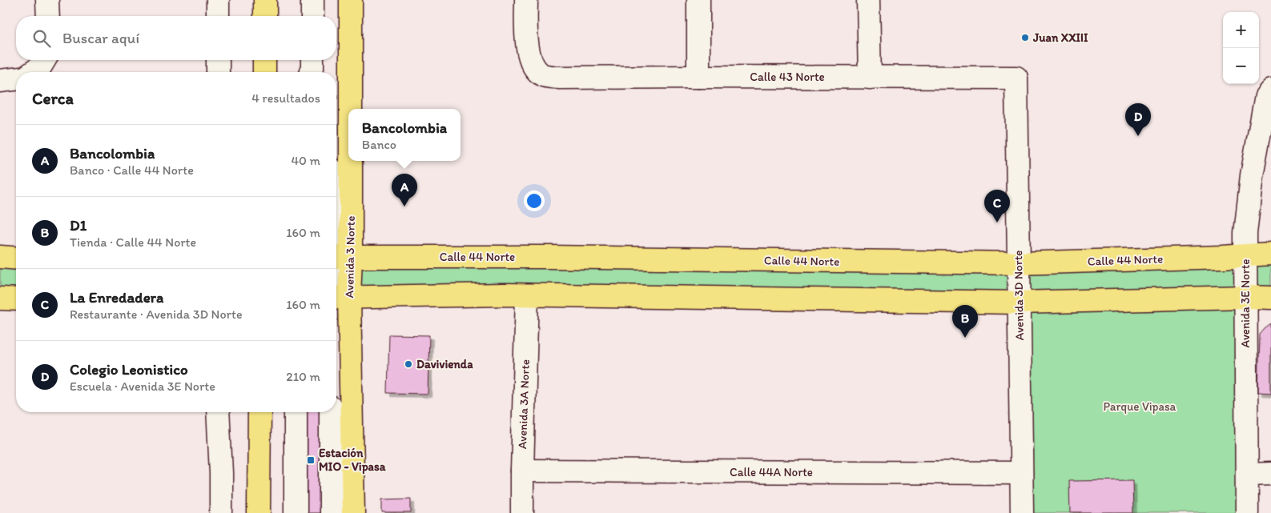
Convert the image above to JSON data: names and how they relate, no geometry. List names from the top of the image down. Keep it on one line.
{"streets":{"main road":["Avenida 3 Norte","Calle 44 Norte"],"street":["Calle 43 Norte","Avenida 3D Norte","Avenida 3E Norte","Avenida 3A Norte","Calle 44A Norte"]},"crossings":[["Calle 43 Norte","Avenida 3D Norte"],["Avenida 3 Norte","Calle 44 Norte"],["Calle 44 Norte","Avenida 3D Norte"],["Calle 44 Norte","Avenida 3E Norte"],["Avenida 3D Norte","Calle 44A Norte"],["Avenida 3A Norte","Calle 44A Norte"]],"parks":["Parque Vipasa"],"places":{"other":["Juan XXIII","Davivienda"],"transit":["Estación MIO - Vipasa"]},"page":{"map_buttons":["+","−"],"search":"Buscar aquí","heading":["Cerca","4 resultados"],"pins":["D","A","C","B"],"popup":["Bancolombia","Banco"],"list":[{"mark":"A","name":"Bancolombia","note":"Banco · Calle 44 Norte","value":"40 m"},{"mark":"B","name":"D1","note":"Tienda · Calle 44 Norte","value":"160 m"},{"mark":"C","name":"La Enredadera","note":"Restaurante · Avenida 3D Norte","value":"160 m"},{"mark":"D","name":"Colegio Leonistico","note":"Escuela · Avenida 3E Norte","value":"210 m"}]}}
